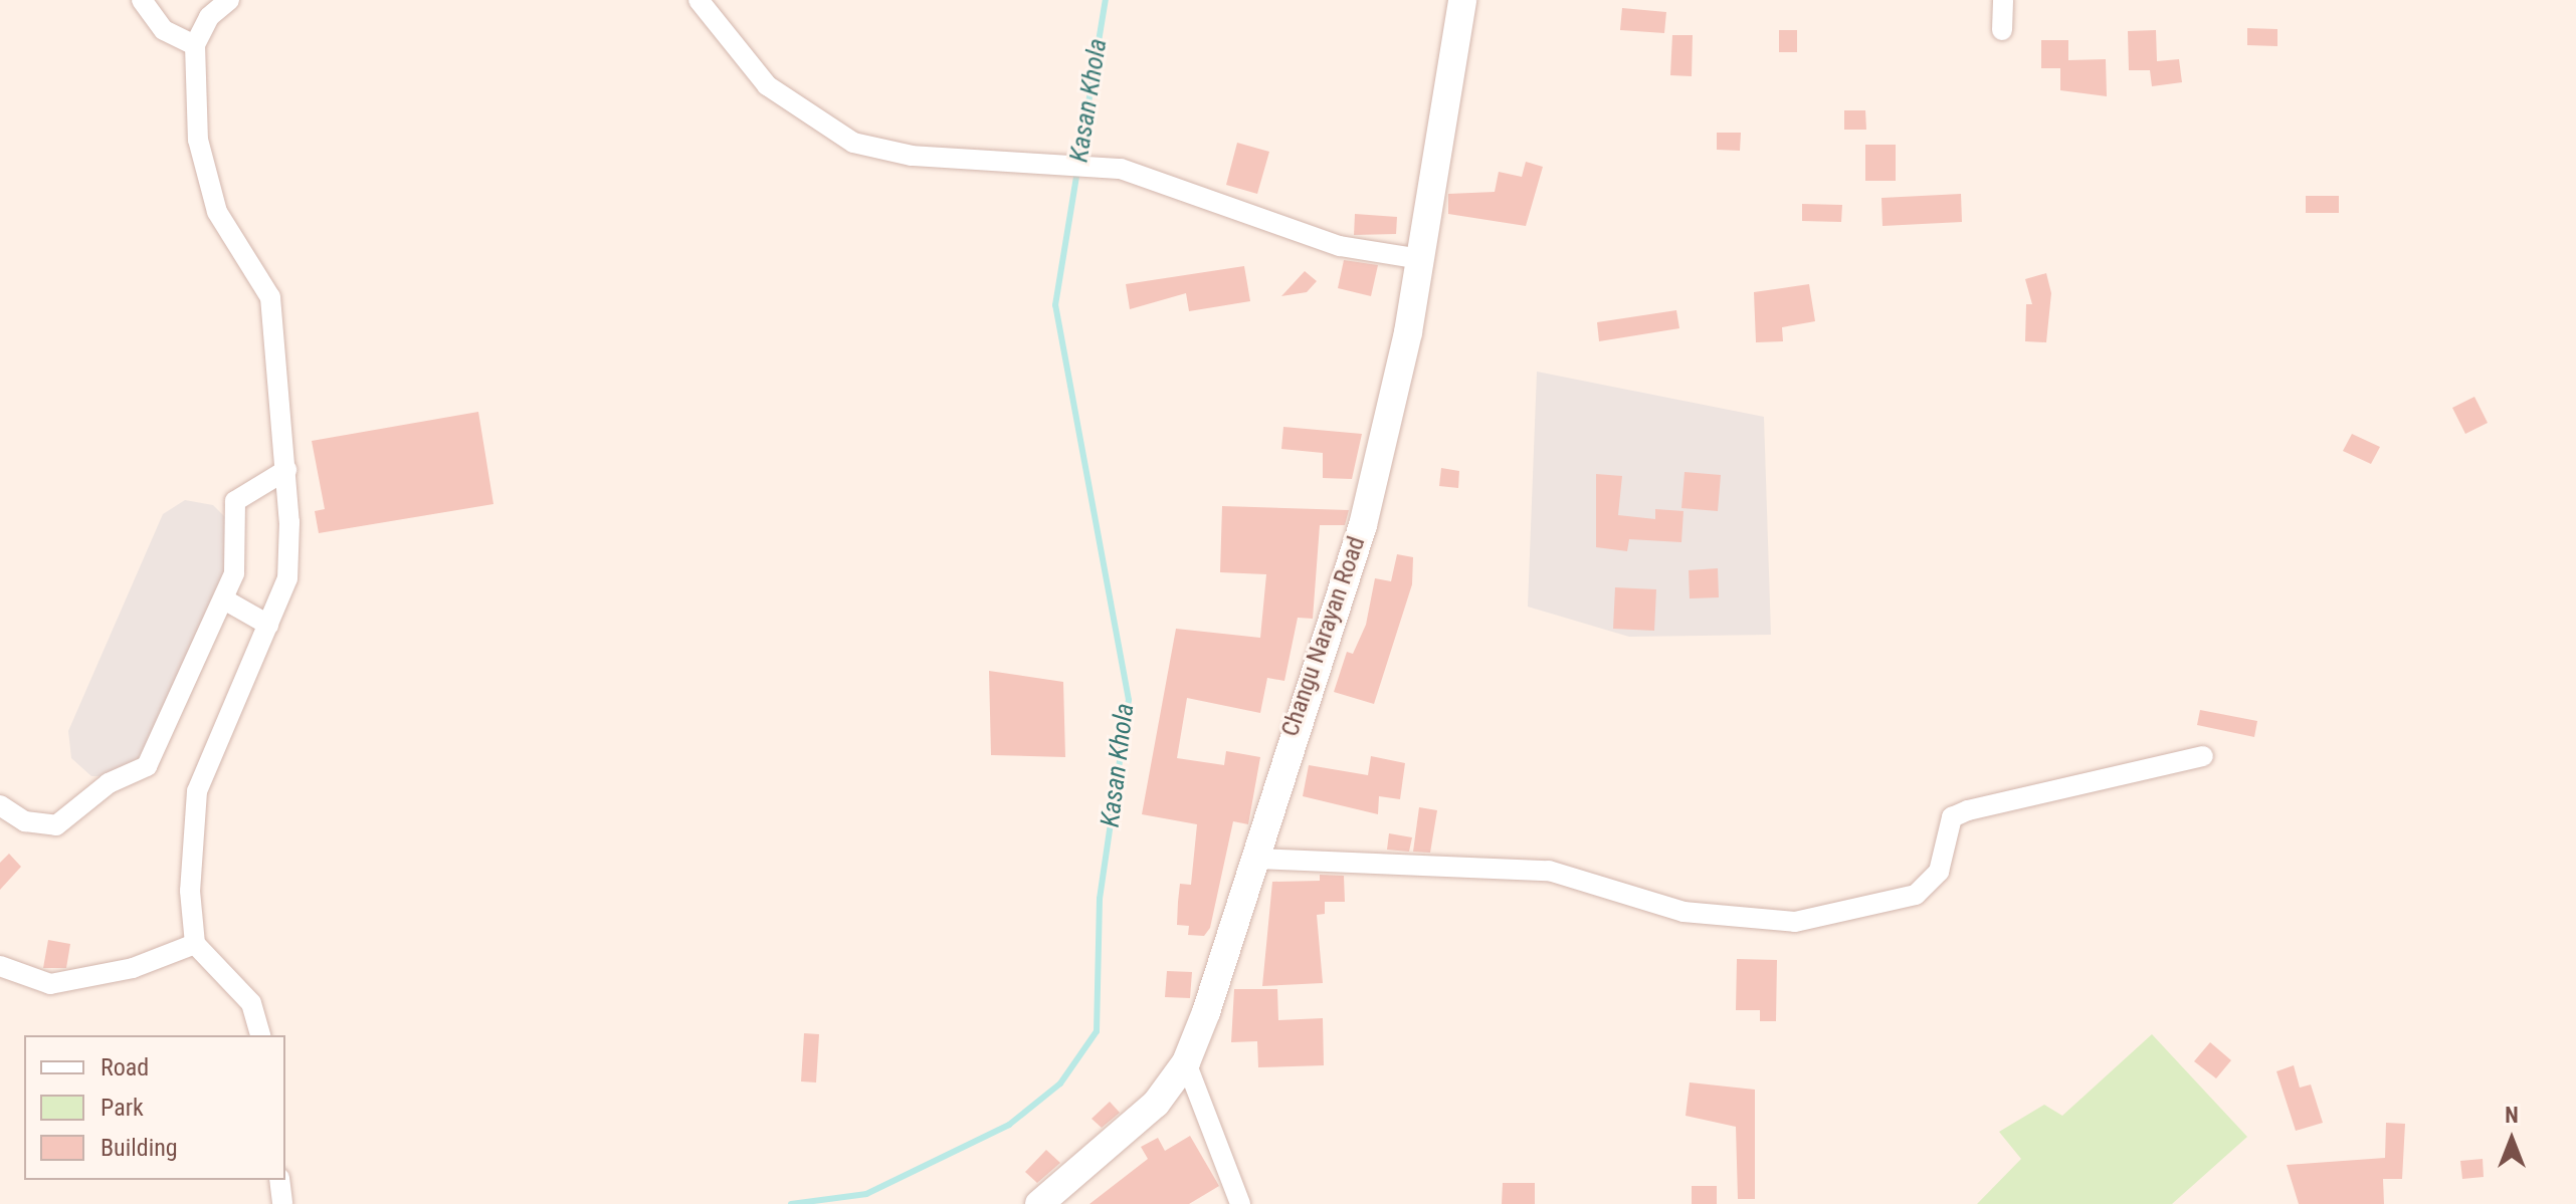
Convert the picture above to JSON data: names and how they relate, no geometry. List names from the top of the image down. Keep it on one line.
{"streets":{"main road":["Changu Narayan Road"]},"water":["Kasan Khola"],"legend":["Road","Park","Building"],"north":"top"}
